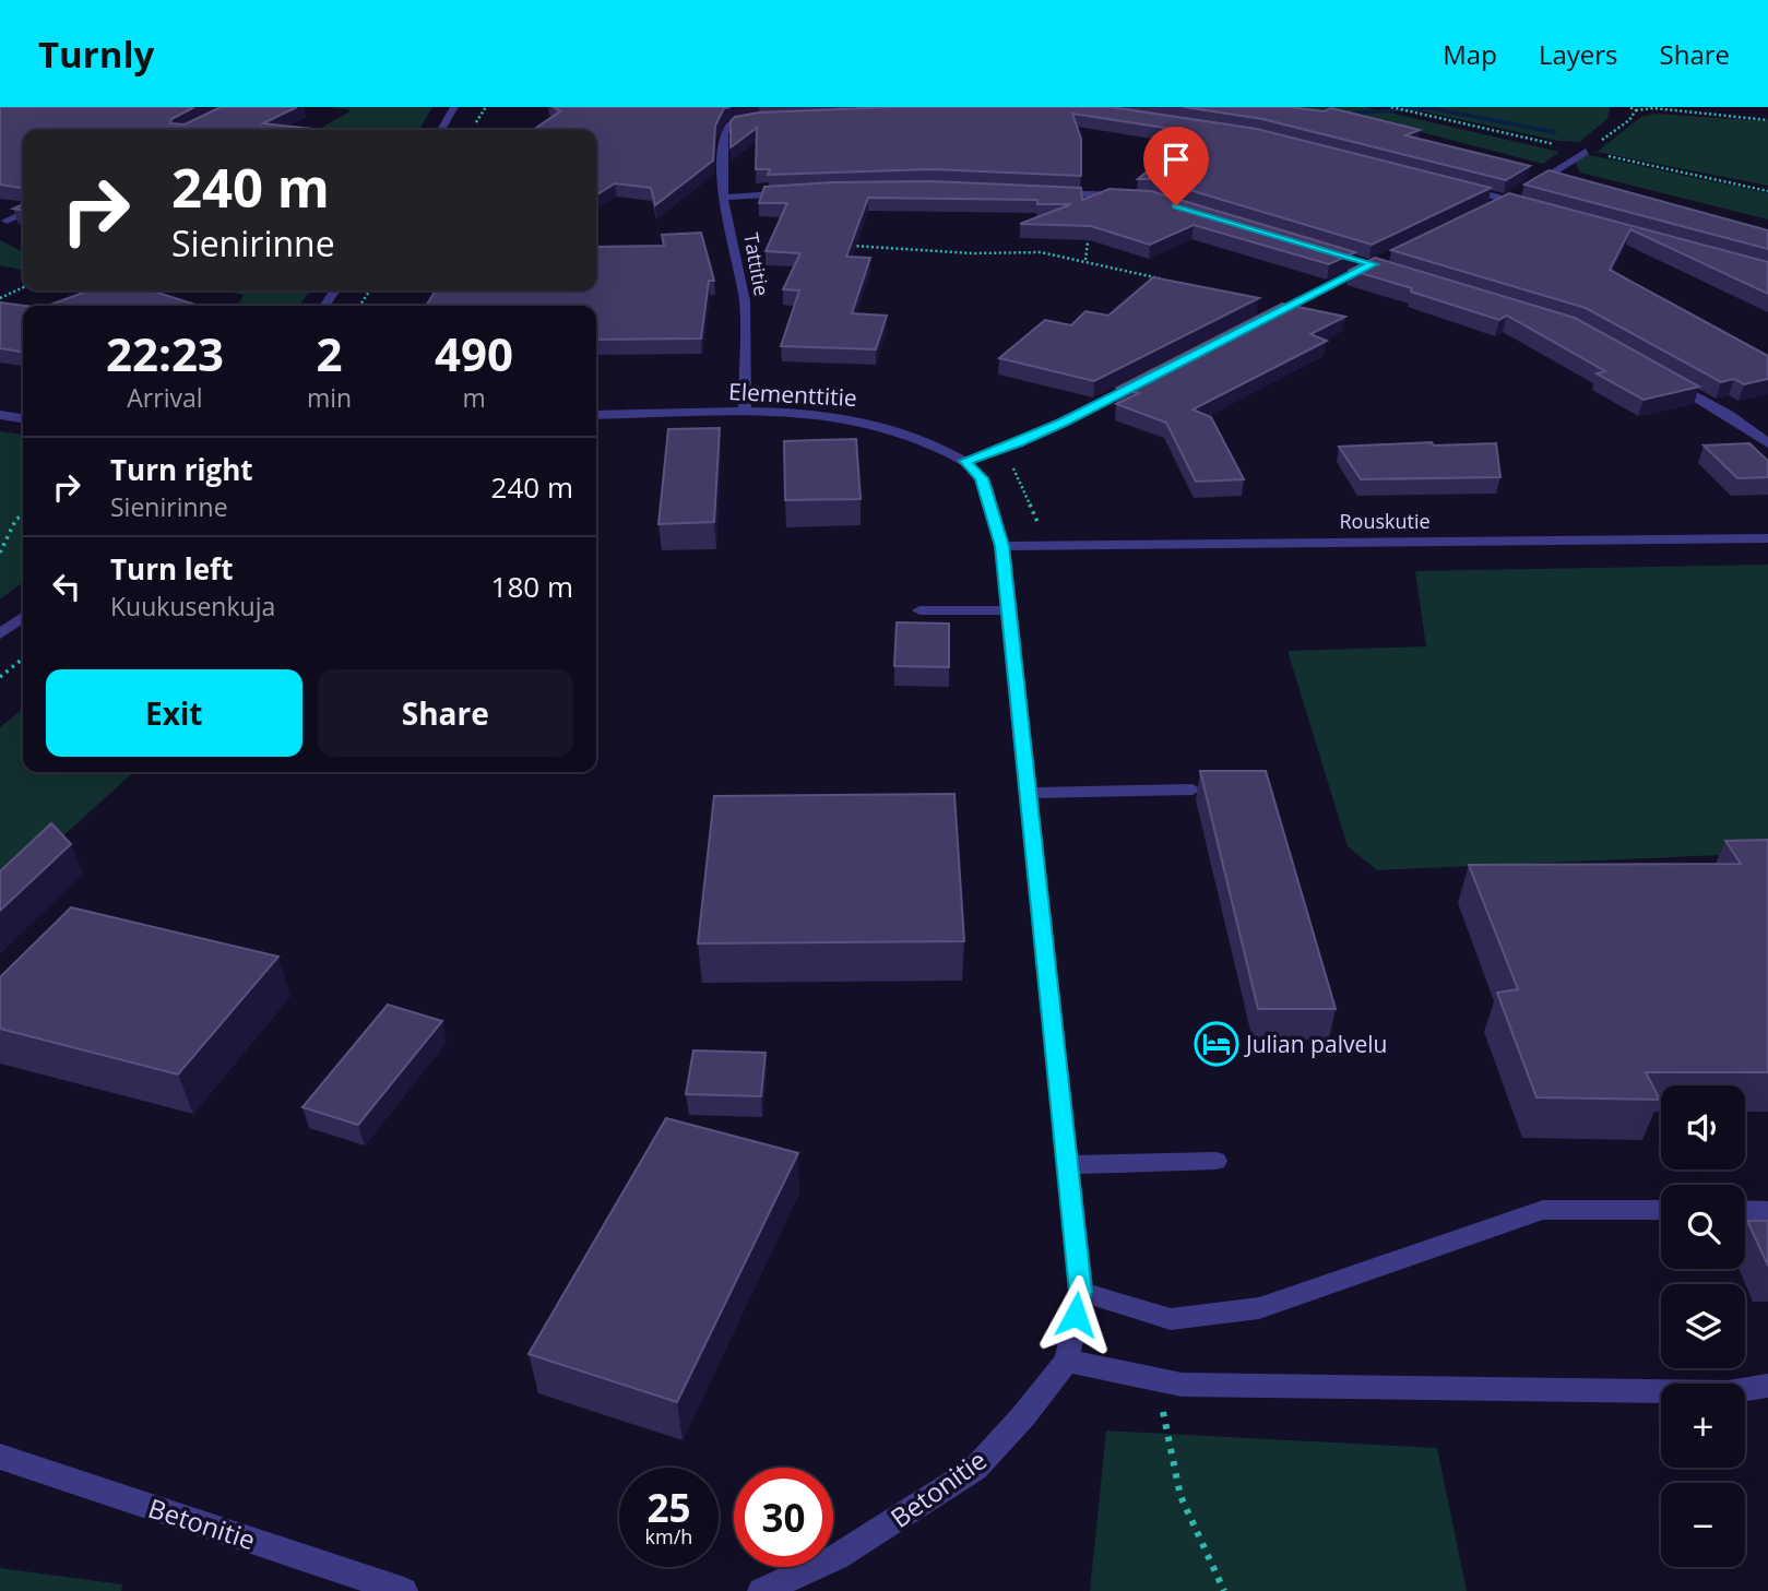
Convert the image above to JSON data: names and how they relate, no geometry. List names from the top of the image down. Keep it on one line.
{"streets":{"street":["Tattitie","Elementtitie","Rouskutie","Betonitie"]},"crossings":[["Tattitie","Elementtitie"]],"places":{"hotel":["Julian palvelu"]},"page":{"header":"Turnly","nav":["Map","Layers","Share"],"turn":["240 m","Sienirinne"],"eta":["22:23","Arrival","2","min","490","m"],"list":[{"name":"Turn right","note":"Sienirinne","value":"240 m"},{"name":"Turn left","note":"Kuukusenkuja","value":"180 m"}],"buttons":["Exit","Share"],"map_buttons":["+","−"],"speed":"25 km/h","limit":"30"}}
